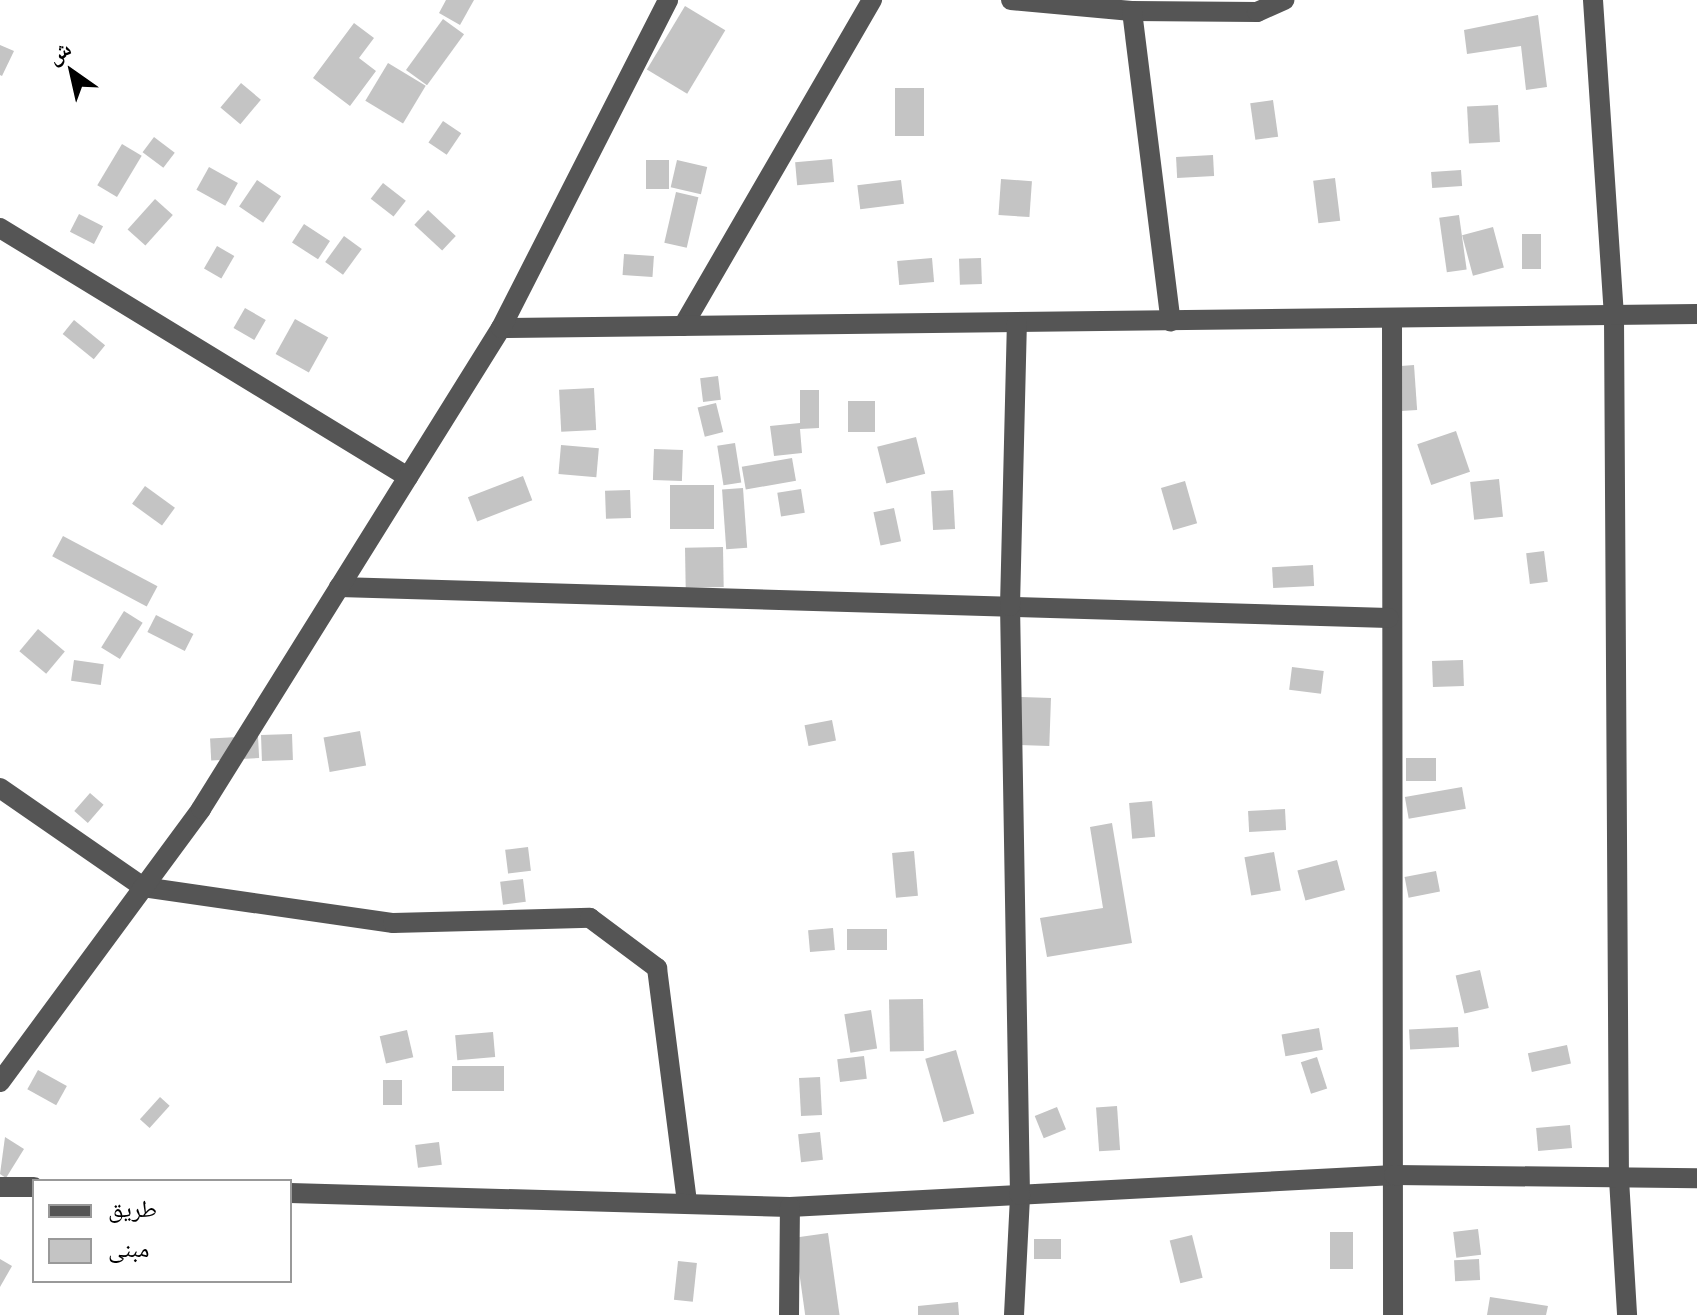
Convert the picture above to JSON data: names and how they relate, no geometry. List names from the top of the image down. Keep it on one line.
{"legend":["طريق","مبنى"],"north":"top left"}
